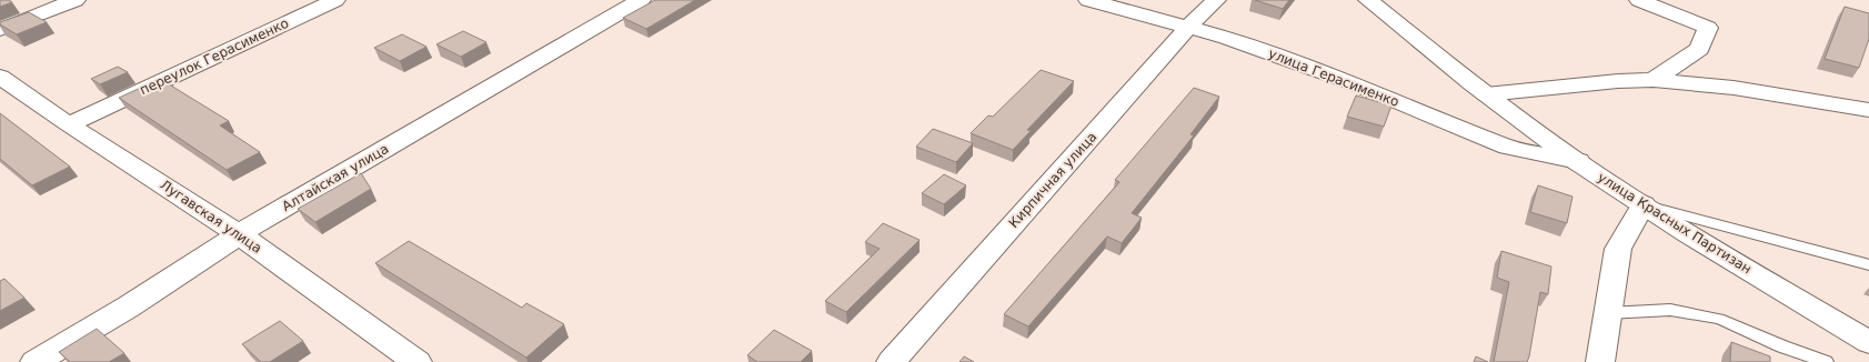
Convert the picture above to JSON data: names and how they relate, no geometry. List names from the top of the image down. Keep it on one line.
{"streets":{"street":["переулок Герасименко","улица Герасименко","Алтайская улица","Кирпичная улица","Лугавская улица","улица Красных Партизан"]},"crossings":[["переулок Герасименко","Лугавская улица"],["улица Герасименко","Кирпичная улица"],["улица Герасименко","улица Красных Партизан"],["Алтайская улица","Лугавская улица"]]}
